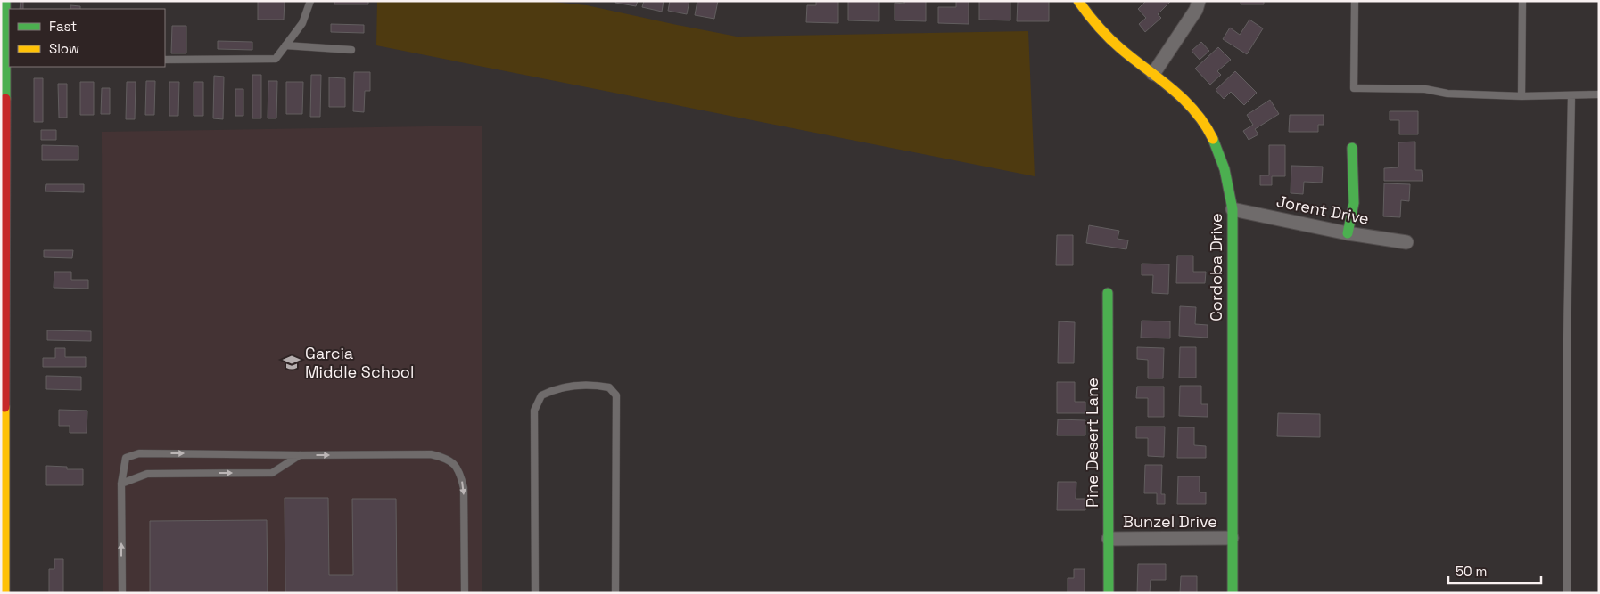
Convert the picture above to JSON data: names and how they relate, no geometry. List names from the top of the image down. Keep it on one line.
{"streets":{"street":["Jorent Drive","Cordoba Drive","Pine Desert Lane","Bunzel Drive"]},"crossings":[["Jorent Drive","Cordoba Drive"],["Cordoba Drive","Bunzel Drive"],["Pine Desert Lane","Bunzel Drive"]],"places":{"school or university":["Garcia Middle School"]},"legend":["Fast","Slow"],"scale_bar":"50 m"}
